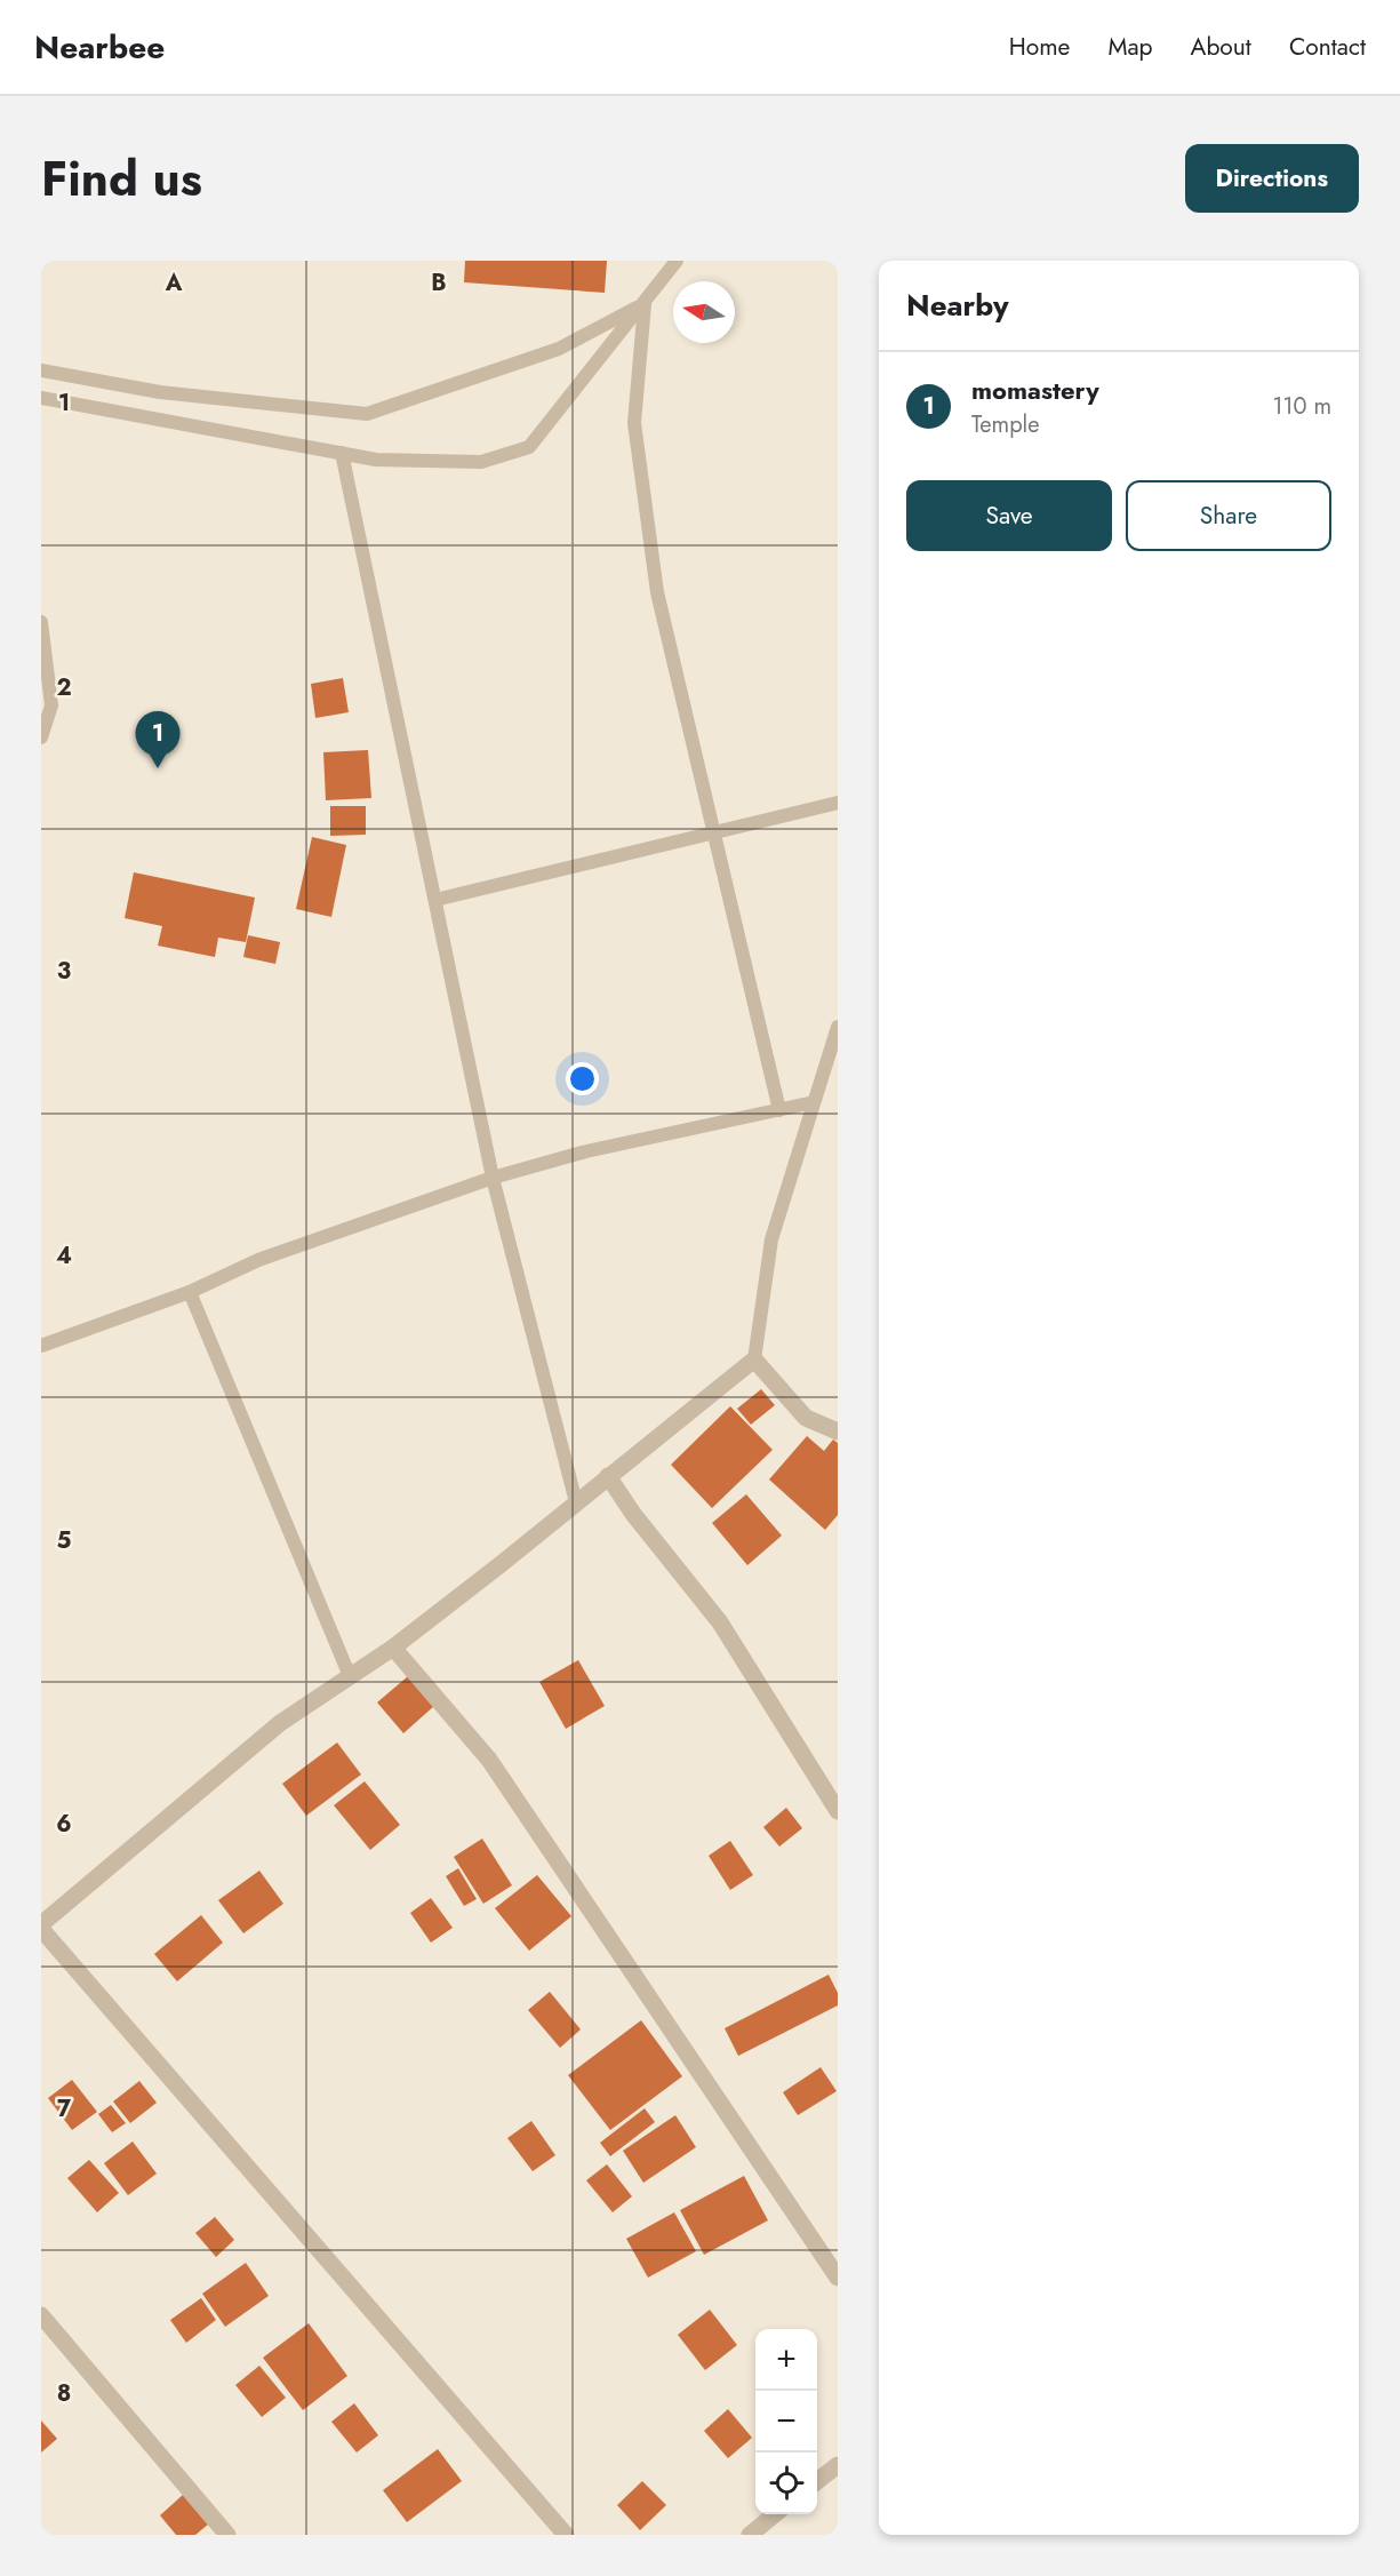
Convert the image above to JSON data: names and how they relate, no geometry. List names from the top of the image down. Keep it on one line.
{"north":"left","page":{"header":"Nearbee","nav":["Home","Map","About","Contact"],"title":"Find us","buttons":["Directions",["Save","Share"]],"heading":"Nearby","list":[{"mark":"1","name":"momastery","note":"Temple","value":"110 m"}],"pins":"1","map_buttons":["+","−"]},"grid":{"columns":["A","B"],"rows":["1","2","3","4","5","6","7","8"]}}
